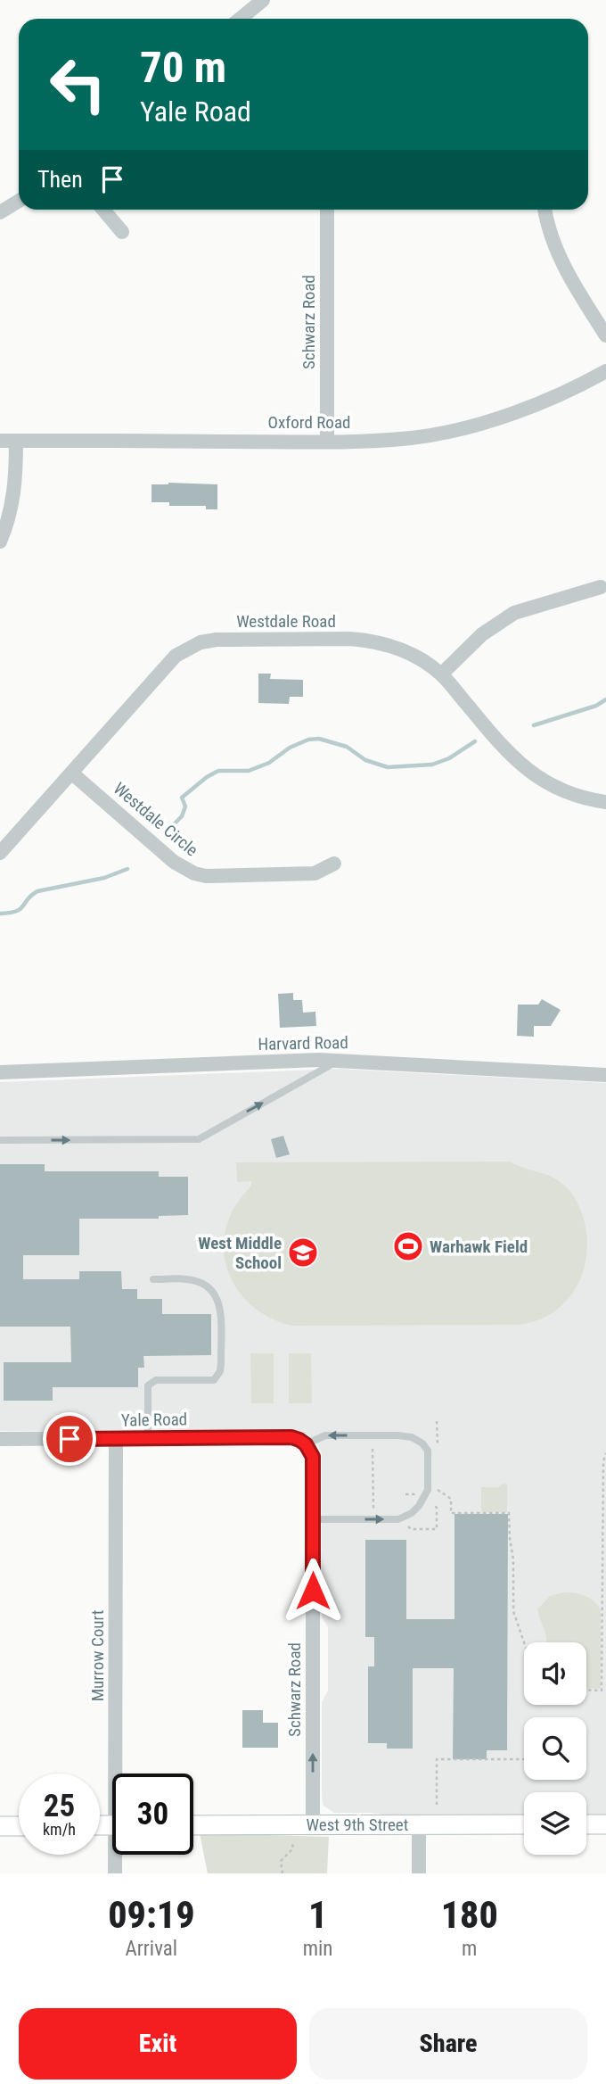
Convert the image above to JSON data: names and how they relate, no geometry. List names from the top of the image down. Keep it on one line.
{"streets":{"street":["Schwarz Road","Oxford Road","Westdale Road","Westdale Circle","Harvard Road","Yale Road","Murrow Court","West 9th Street"]},"crossings":[["Schwarz Road","Oxford Road"],["Schwarz Road","Yale Road"],["Schwarz Road","West 9th Street"],["Westdale Road","Westdale Circle"],["Yale Road","Murrow Court"]],"one_way":["Schwarz Road"],"places":{"sports":["Warhawk Field"],"school or university":["West Middle School"]},"page":{"turn":["70 m","Yale Road"],"then":"Then","speed":"25 km/h","limit":"30","eta":["09:19","Arrival","1","min","180","m"],"buttons":["Exit","Share"]}}
